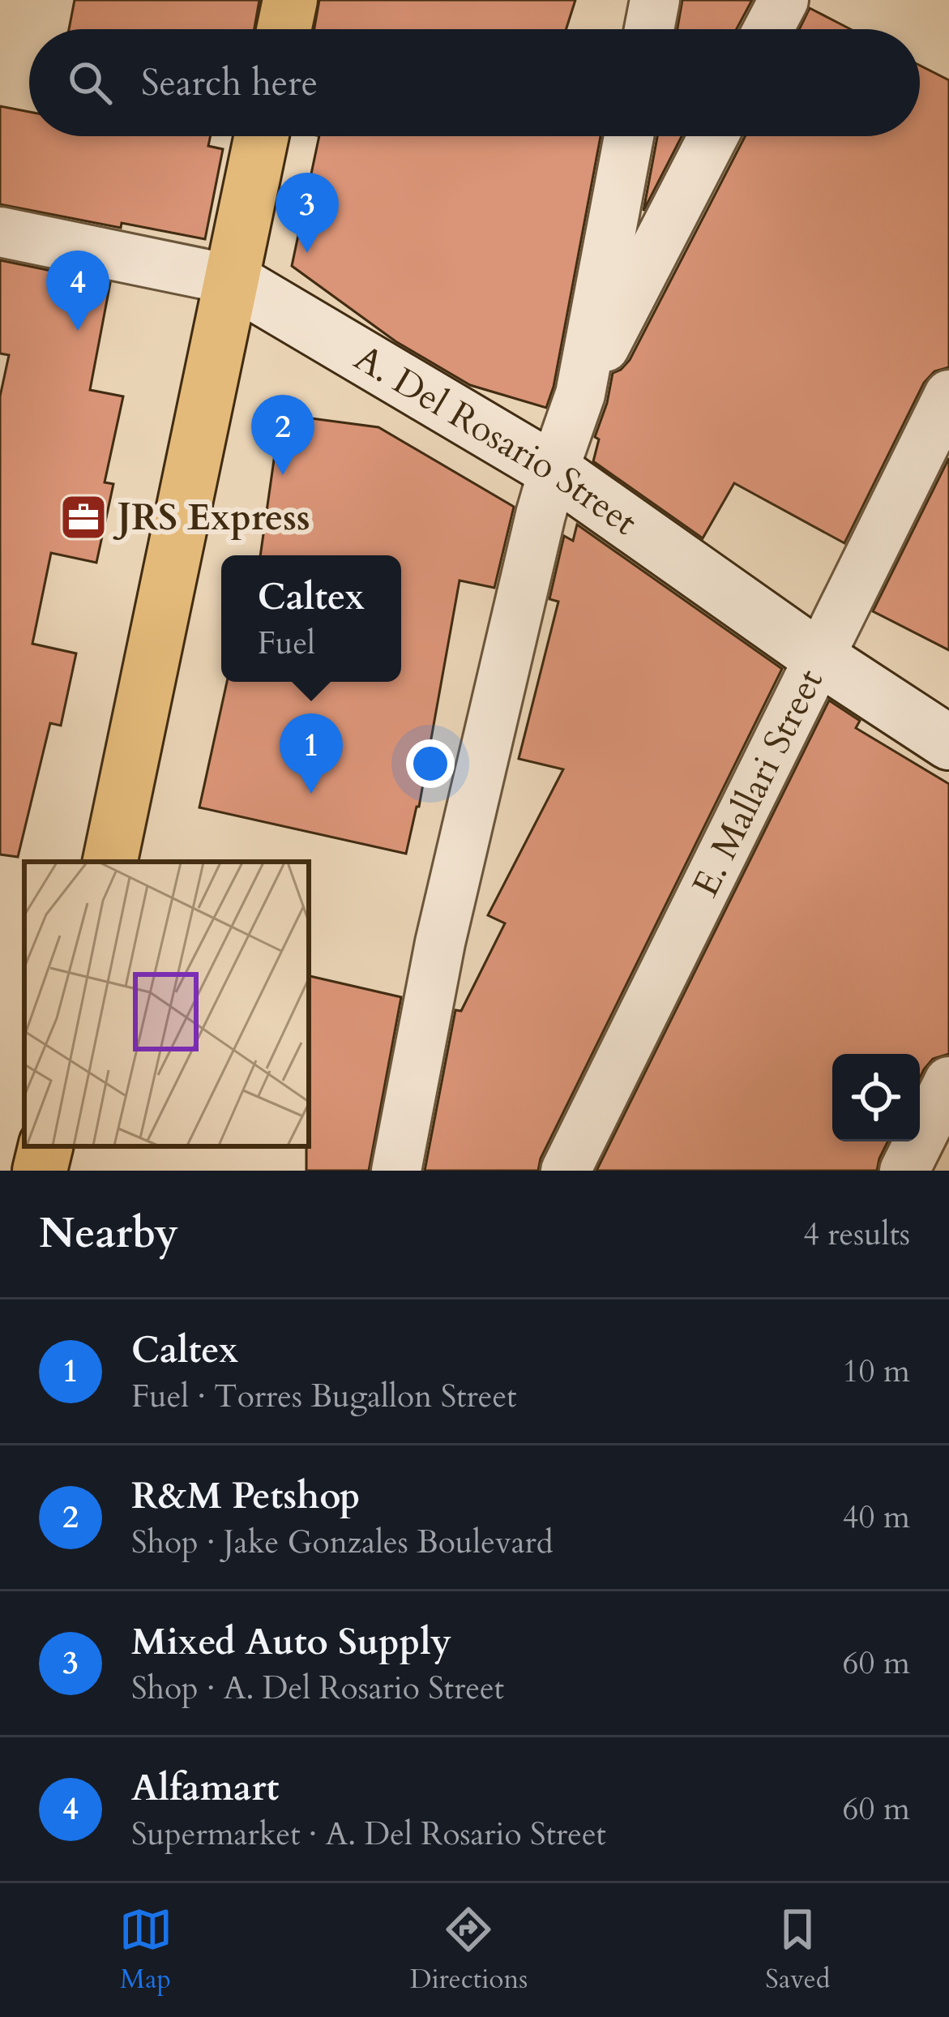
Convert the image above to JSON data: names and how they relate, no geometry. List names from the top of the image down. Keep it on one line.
{"streets":{"street":["A. Del Rosario Street","E. Mallari Street"]},"crossings":[["A. Del Rosario Street","E. Mallari Street"]],"places":{"office":["JRS Express"]},"page":{"search":"Search here","pins":["3","4","2","1"],"popup":["Caltex","Fuel"],"heading":["Nearby","4 results"],"list":[{"mark":"1","name":"Caltex","note":"Fuel · Torres Bugallon Street","value":"10 m"},{"mark":"2","name":"R&M Petshop","note":"Shop · Jake Gonzales Boulevard","value":"40 m"},{"mark":"3","name":"Mixed Auto Supply","note":"Shop · A. Del Rosario Street","value":"60 m"},{"mark":"4","name":"Alfamart","note":"Supermarket · A. Del Rosario Street","value":"60 m"}],"nav":["Map","Directions","Saved"]}}
